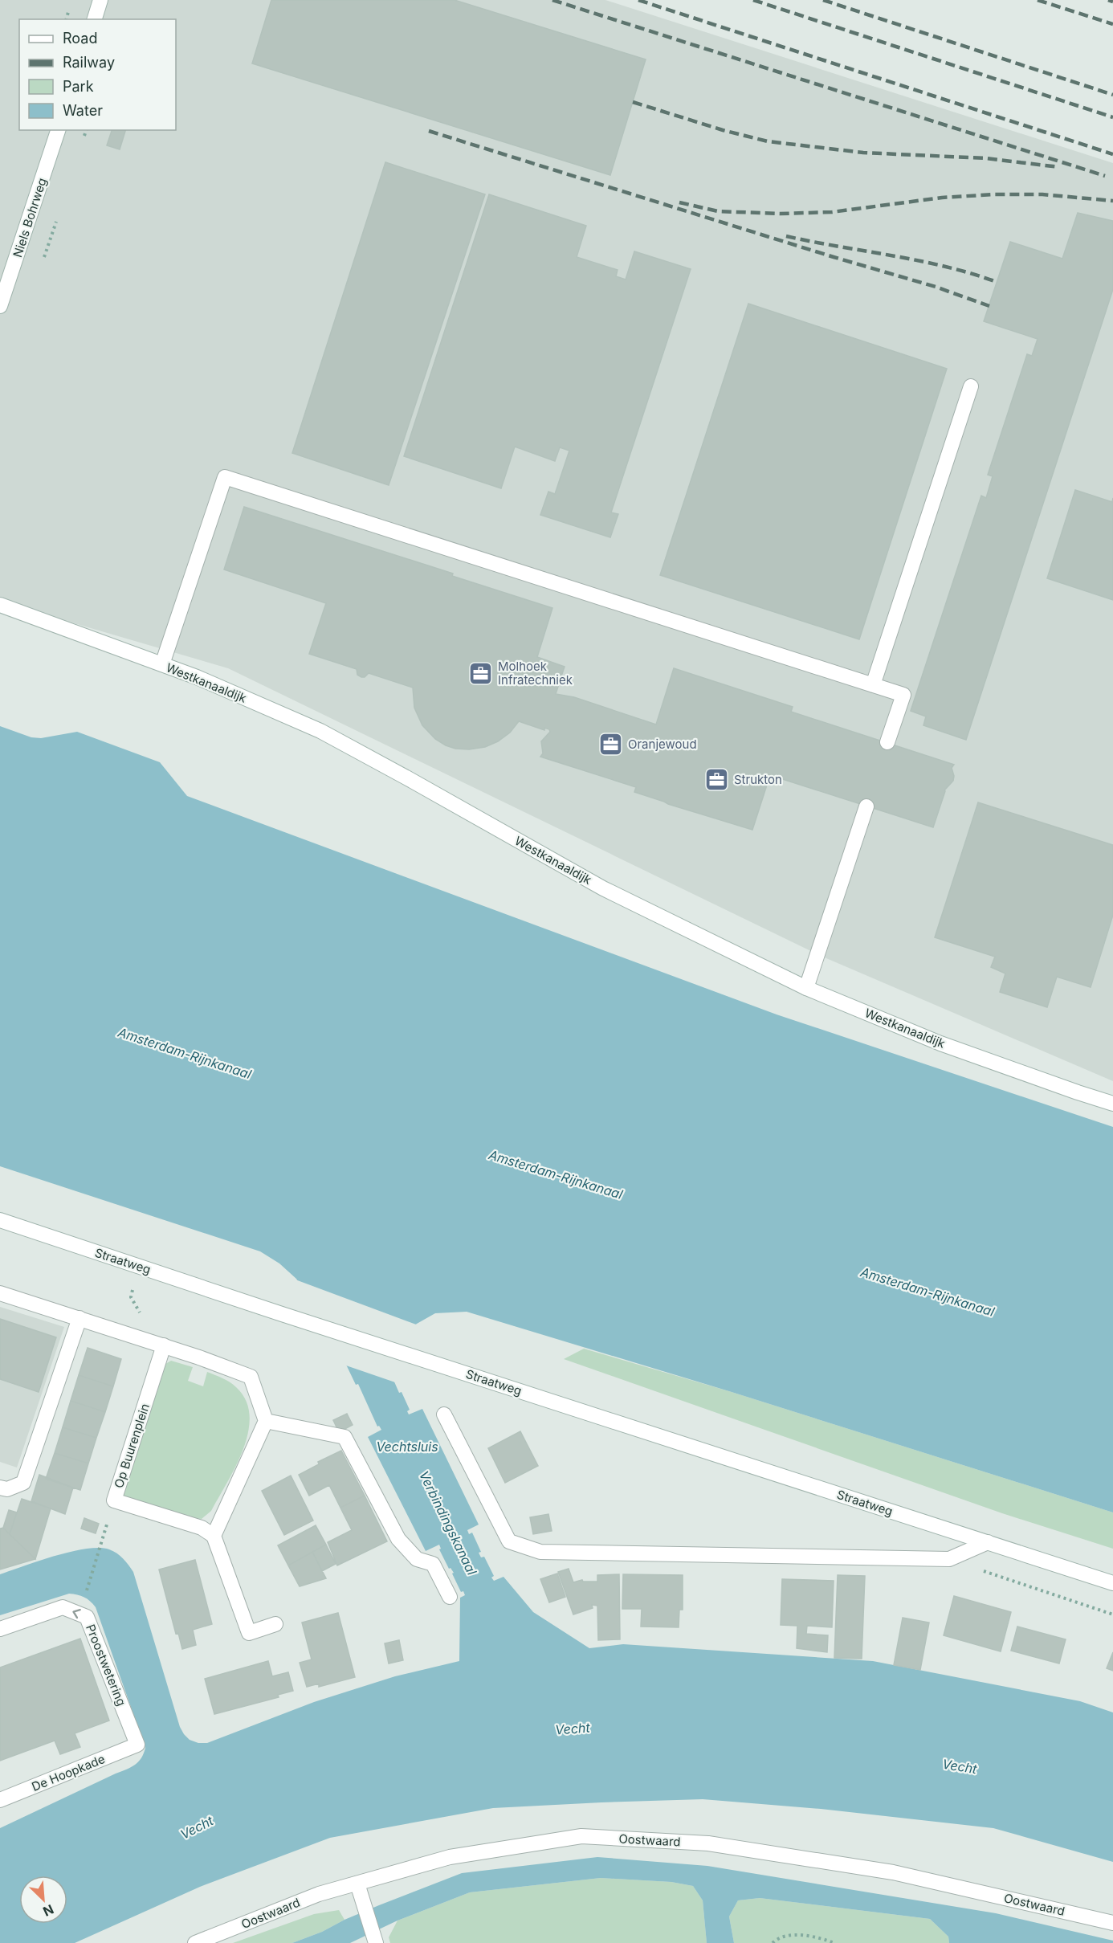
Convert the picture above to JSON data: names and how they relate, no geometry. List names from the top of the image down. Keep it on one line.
{"streets":{"street":["Niels Bohrweg","Westkanaaldijk","Straatweg","Op Buurenplein","Proostwetering","De Hoopkade","Oostwaard"]},"crossings":[["Proostwetering","De Hoopkade"]],"water":["Amsterdam-Rijnkanaal","Vechtsluis","Verbindingskanaal","Vecht"],"places":{"office":["Molhoek Infratechniek","Oranjewoud","Strukton"]},"legend":["Road","Railway","Park","Water"],"north":"bottom right"}
